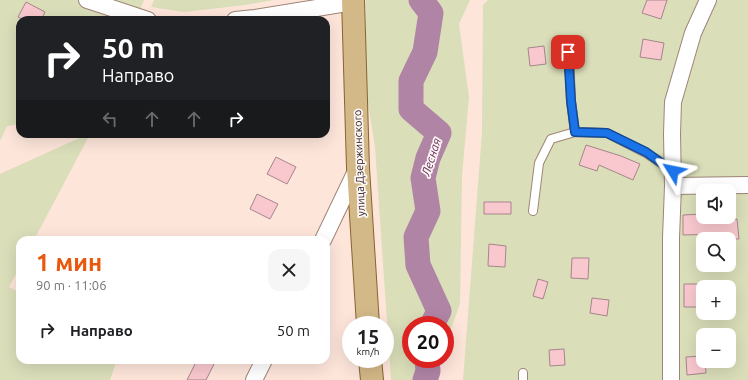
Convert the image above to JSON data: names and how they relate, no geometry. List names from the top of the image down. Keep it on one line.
{"streets":{"main road":["улица Дзержинского"]},"water":["Лесная"],"page":{"turn":["50 m","Направо"],"map_buttons":["+","−"],"heading":["1 мин","90 m · 11:06"],"list":[{"name":"Направо","value":"50 m"}],"speed":"15 km/h","limit":"20"}}
